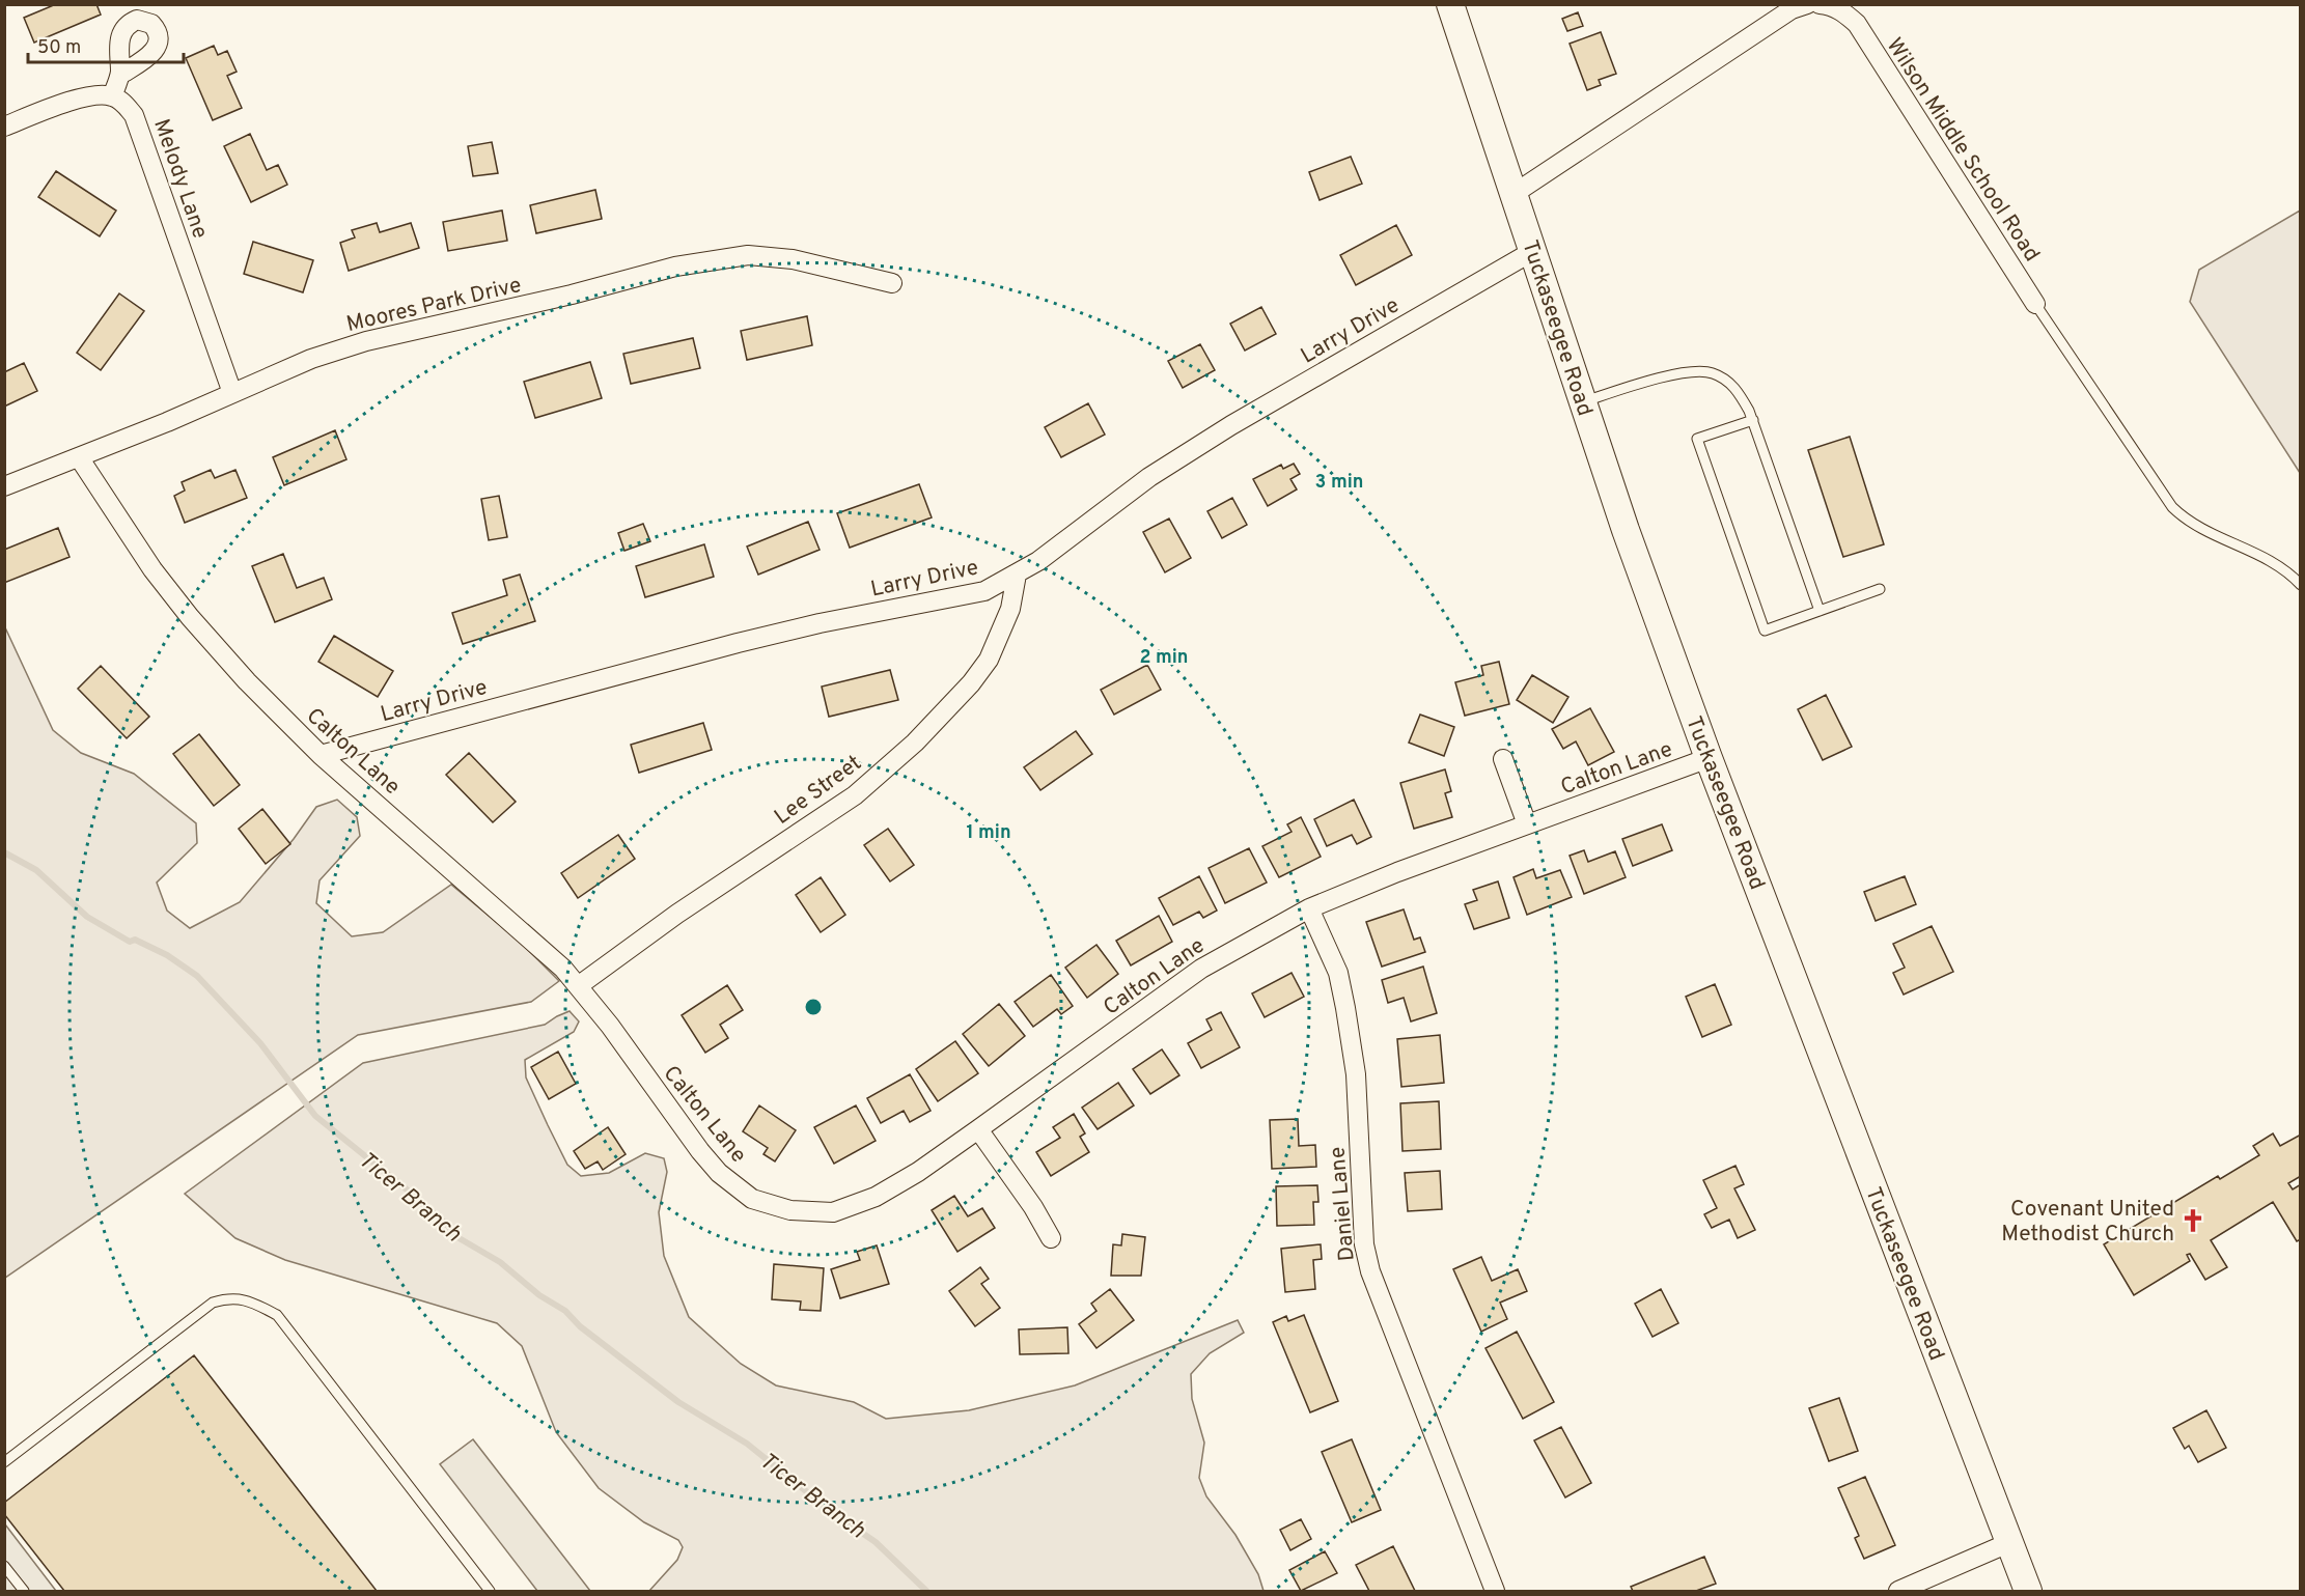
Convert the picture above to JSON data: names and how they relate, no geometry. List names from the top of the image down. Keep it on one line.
{"streets":{"street":["Wilson Middle School Road","Melody Lane","Moores Park Drive","Tuckaseegee Road","Larry Drive","Calton Lane","Lee Street","Daniel Lane"]},"crossings":[["Melody Lane","Moores Park Drive"],["Moores Park Drive","Calton Lane"],["Tuckaseegee Road","Larry Drive"],["Tuckaseegee Road","Calton Lane"],["Larry Drive","Calton Lane"],["Larry Drive","Lee Street"],["Calton Lane","Lee Street"],["Calton Lane","Daniel Lane"]],"water":["Ticer Branch"],"places":{"church":["Covenant United Methodist Church"]},"scale_bar":"50 m","rings":["3 min","2 min","1 min"]}
